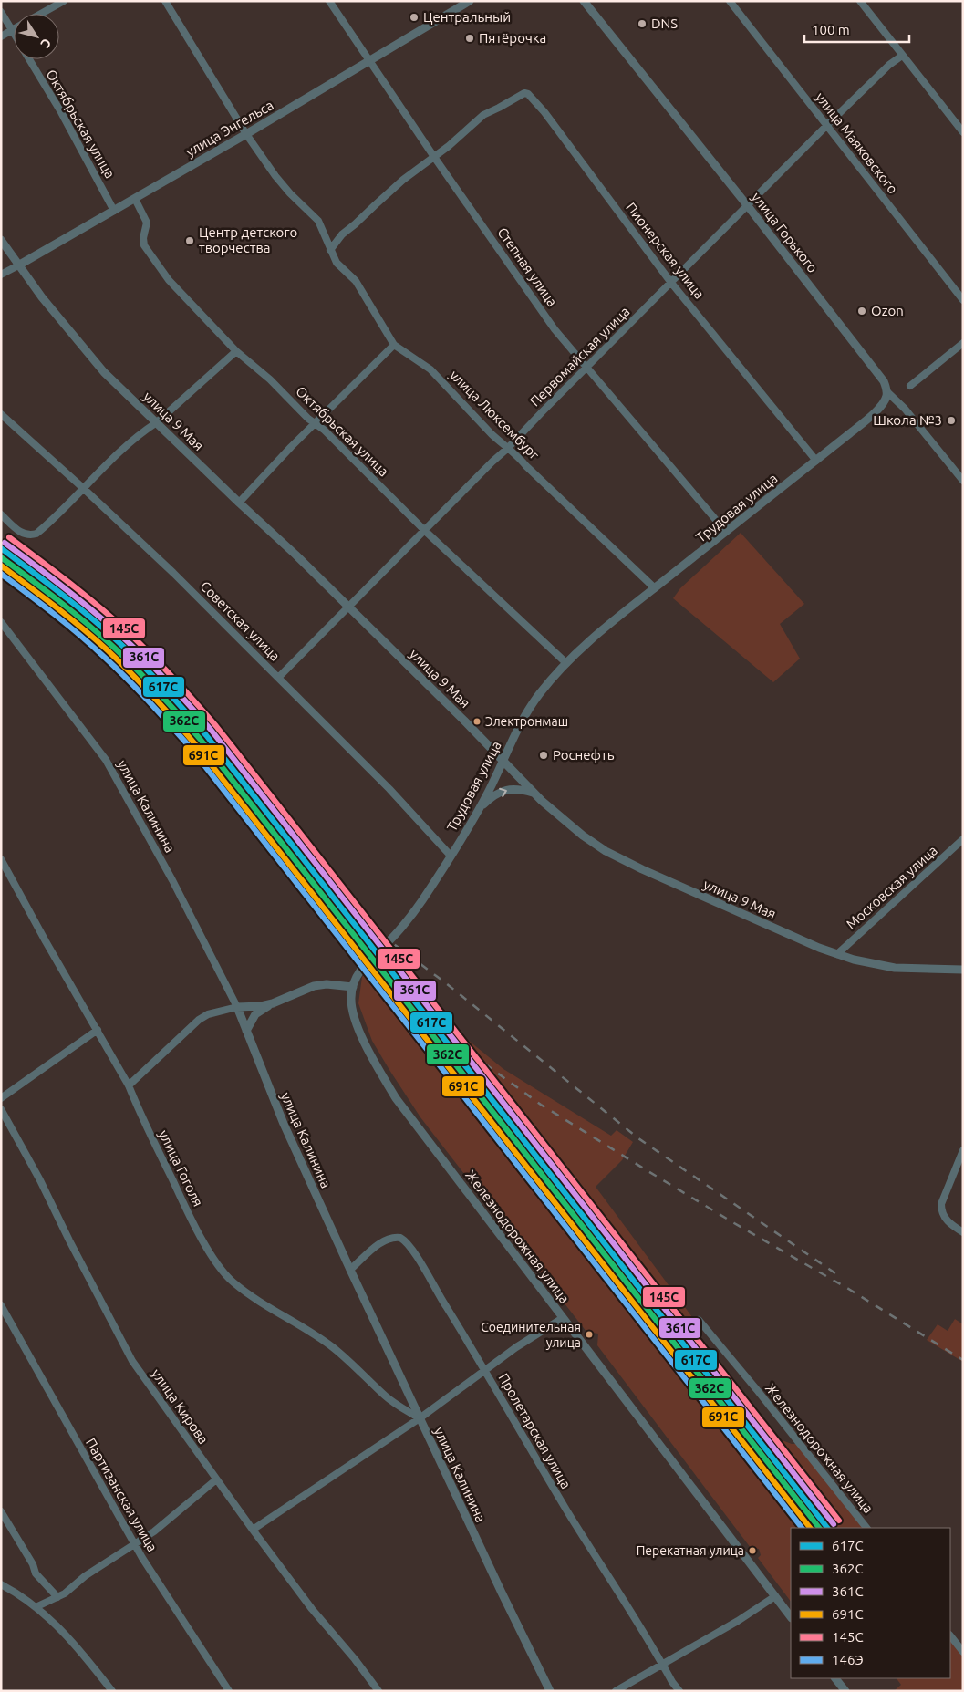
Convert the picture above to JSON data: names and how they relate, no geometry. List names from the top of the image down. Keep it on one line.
{"streets":{"street":["Октябрьская улица","улица Энгельса","улица Маяковского","улица Горького","Пионерская улица","Степная улица","Первомайская улица","улица Люксембург","улица 9 Мая","Трудовая улица","Советская улица","улица Калинина","Московская улица","улица Гоголя","Железнодорожная улица","улица Кирова","Пролетарская улица","Партизанская улица"]},"crossings":[["Октябрьская улица","улица Энгельса"],["Октябрьская улица","Первомайская улица"],["Октябрьская улица","Трудовая улица"],["улица Энгельса","Степная улица"],["улица Энгельса","улица Люксембург"],["улица Энгельса","улица 9 Мая"],["улица Маяковского","Первомайская улица"],["улица Горького","Первомайская улица"],["улица Горького","Трудовая улица"],["Пионерская улица","Степная улица"],["Пионерская улица","Первомайская улица"],["Пионерская улица","Трудовая улица"],["Степная улица","Первомайская улица"],["Степная улица","Трудовая улица"],["Первомайская улица","улица Люксембург"],["Первомайская улица","улица 9 Мая"],["Первомайская улица","Советская улица"],["улица Люксембург","Трудовая улица"],["улица 9 Мая","Трудовая улица"],["улица 9 Мая","Московская улица"],["Трудовая улица","Советская улица"],["Трудовая улица","Железнодорожная улица"],["улица Калинина","улица Гоголя"],["улица Калинина","Пролетарская улица"]],"places":["Центральный","DNS","Пятёрочка","Центр детского творчества","Ozon","Школа №3","Электронмаш","Роснефть","Соединительная улица","Перекатная улица"],"lines":["transit line 145С","transit line 361С","transit line 617C","transit line 362С","transit line 691С","transit line 146Э"],"legend":["617C","362С","361С","691С","145С","146Э"],"scale_bar":"100 m","north":"bottom right"}
